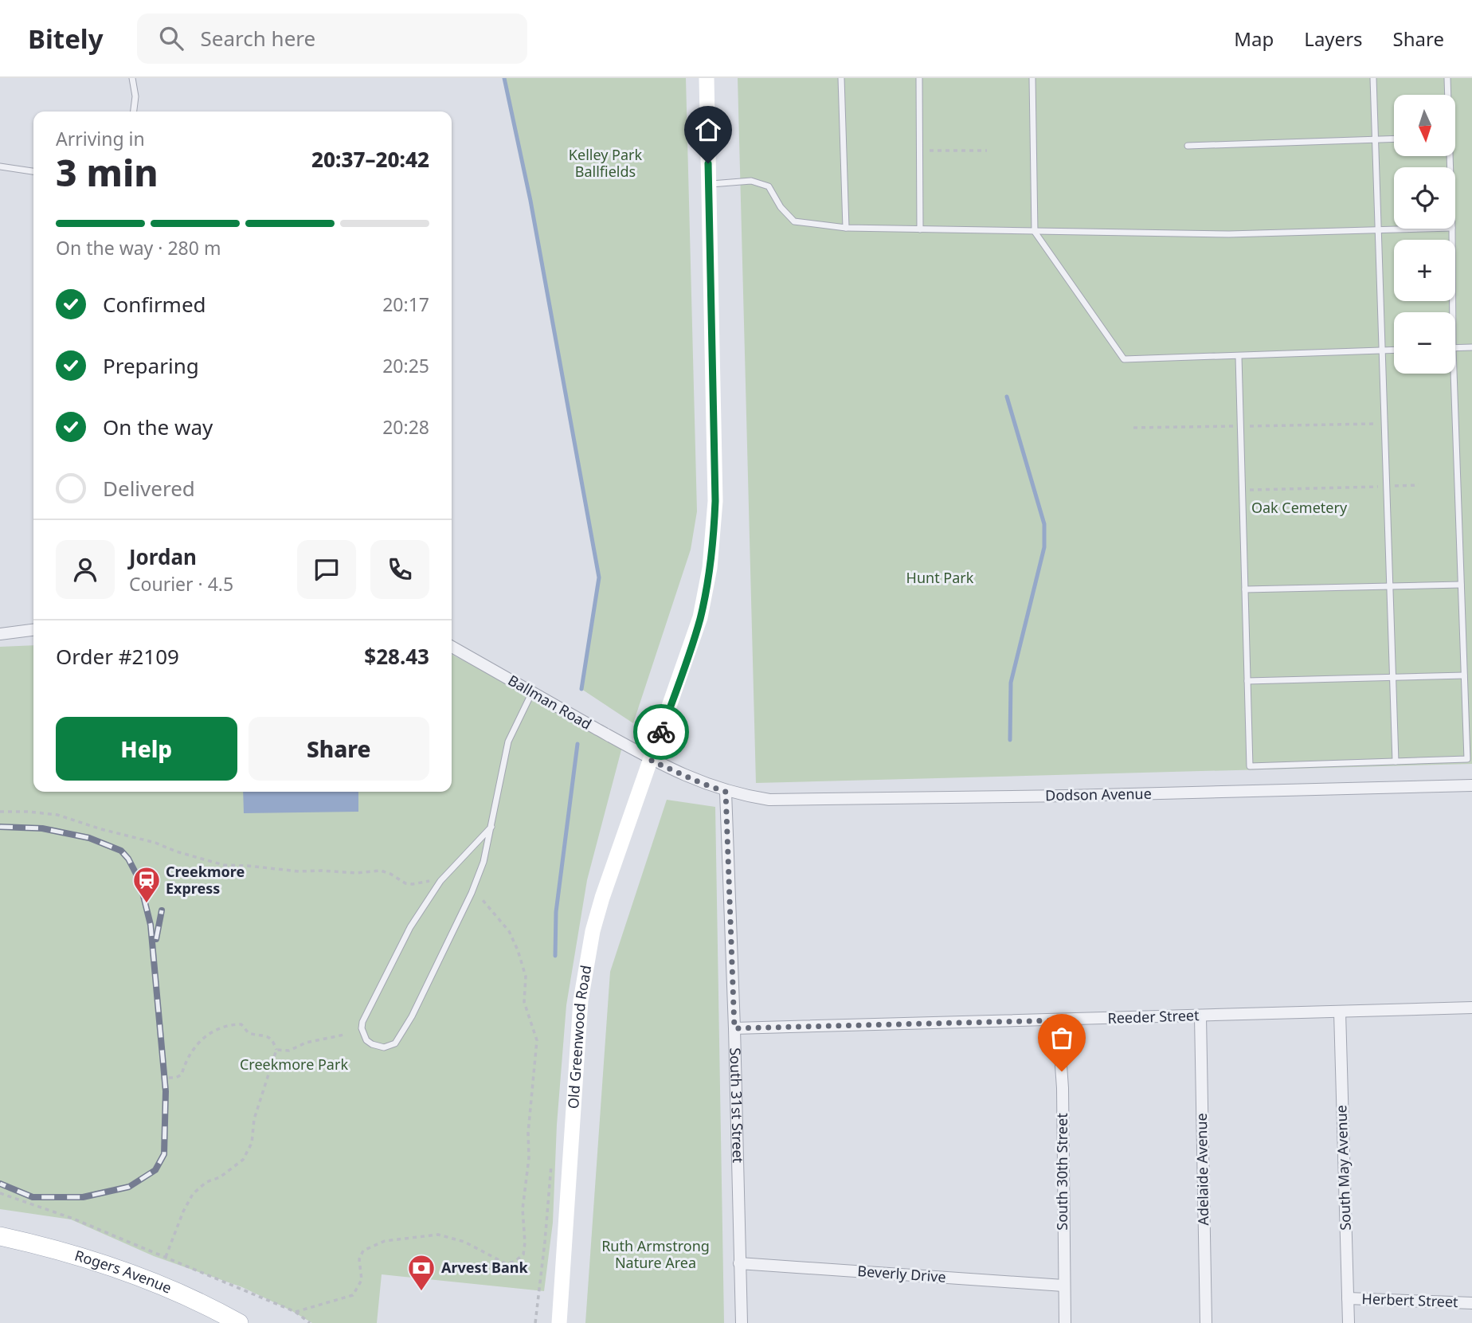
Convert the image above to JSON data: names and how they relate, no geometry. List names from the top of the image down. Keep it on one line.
{"streets":{"main road":["Old Greenwood Road","Rogers Avenue"],"street":["Ballman Road","Dodson Avenue","Reeder Street","South 31st Street","South May Avenue","Adelaide Avenue","South 30th Street","Beverly Drive","Herbert Street"]},"crossings":[["Ballman Road","Old Greenwood Road"],["Dodson Avenue","South 31st Street"],["Reeder Street","South 31st Street"],["Reeder Street","South May Avenue"],["Reeder Street","Adelaide Avenue"],["Reeder Street","South 30th Street"],["South 31st Street","Beverly Drive"],["South May Avenue","Herbert Street"],["South 30th Street","Beverly Drive"]],"parks":["Kelley Park Ballfields","Oak Cemetery","Hunt Park","Creekmore Park","Ruth Armstrong Nature Area"],"places":{"station":["Creekmore Express"],"bank":["Arvest Bank"]},"north":"bottom","page":{"header":"Bitely","search":"Search here","nav":["Map","Layers","Share"],"map_buttons":["+","−"],"heading":["3 min","Arriving in","20:37–20:42"],"panel":["Jordan","Courier · 4.5","Order #2109","$28.43"],"bar":"On the way · 280 m","list":[["Confirmed","20:17"],["Preparing","20:25"],["On the way","20:28"],"Delivered"],"buttons":["Help","Share"]}}
